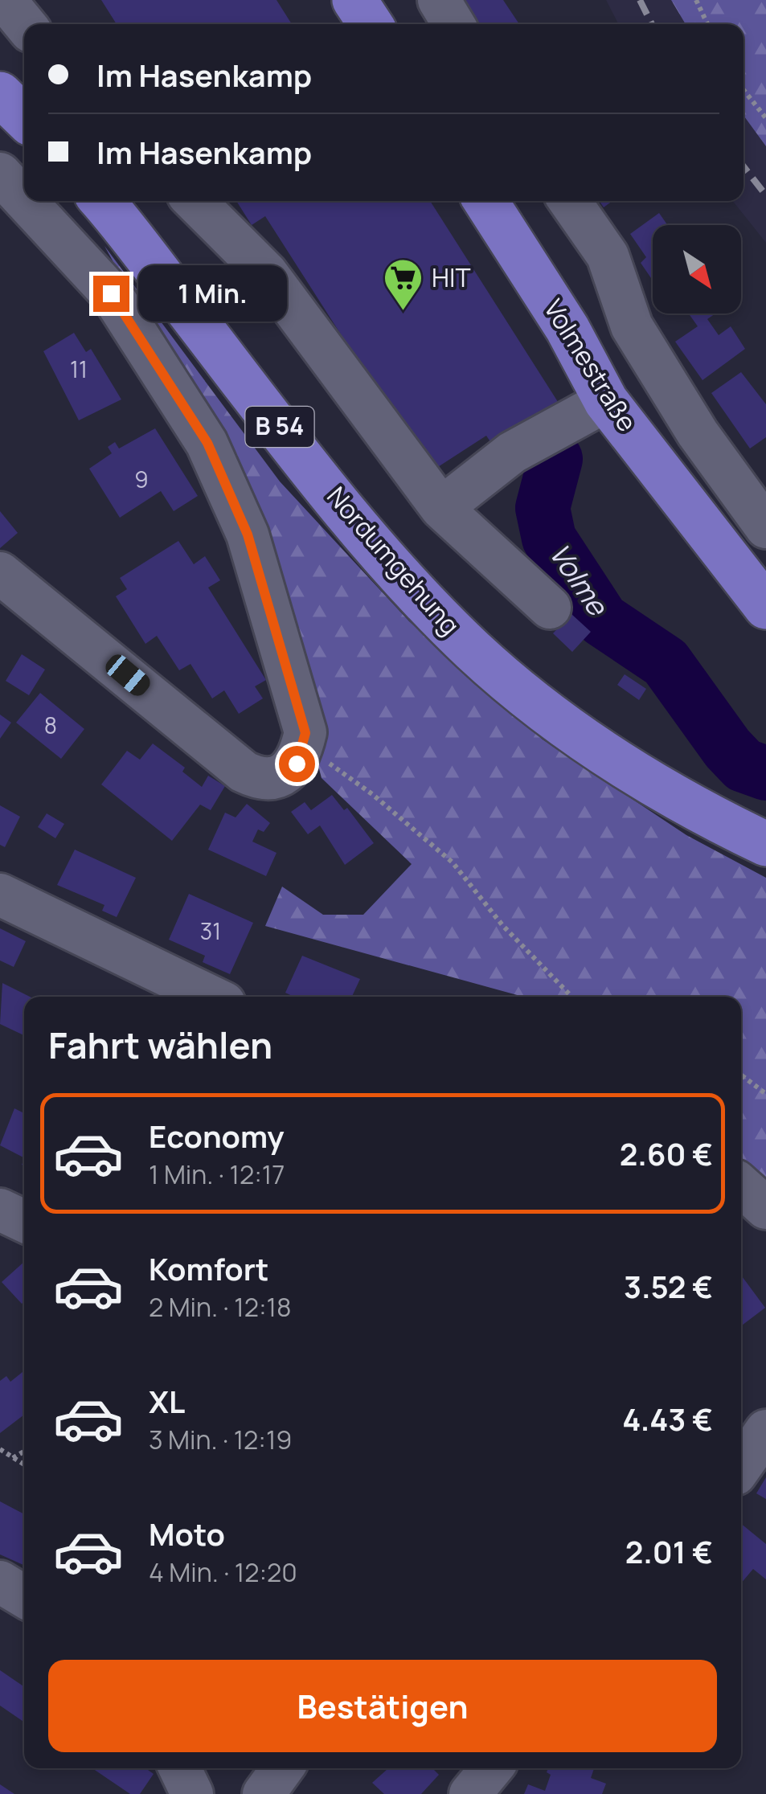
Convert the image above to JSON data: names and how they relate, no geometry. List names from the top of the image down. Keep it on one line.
{"streets":{"main road":["Volmestraße","B 54","Nordumgehung"]},"water":["Volme"],"places":{"supermarket":["HIT"]},"house_numbers":["11","9","8","31"],"north":"bottom right","page":{"banner":["Im Hasenkamp","Im Hasenkamp"],"bubble":"1 Min.","heading":"Fahrt wählen","list":[{"name":"Economy","note":"1 Min. · 12:17","value":"2.60 €"},{"name":"Komfort","note":"2 Min. · 12:18","value":"3.52 €"},{"name":"XL","note":"3 Min. · 12:19","value":"4.43 €"},{"name":"Moto","note":"4 Min. · 12:20","value":"2.01 €"}],"buttons":"Bestätigen"}}
